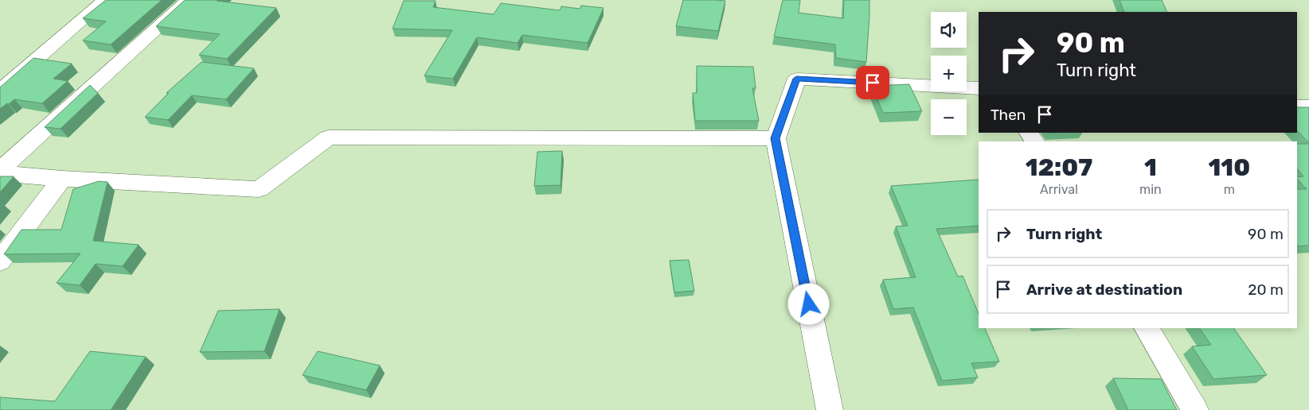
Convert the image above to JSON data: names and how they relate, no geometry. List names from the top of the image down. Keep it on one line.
{"page":{"map_buttons":["+","−"],"turn":["90 m","Turn right"],"then":"Then","eta":["12:07","Arrival","1","min","110","m"],"list":[{"name":"Turn right","value":"90 m"},{"name":"Arrive at destination","value":"20 m"}]}}
